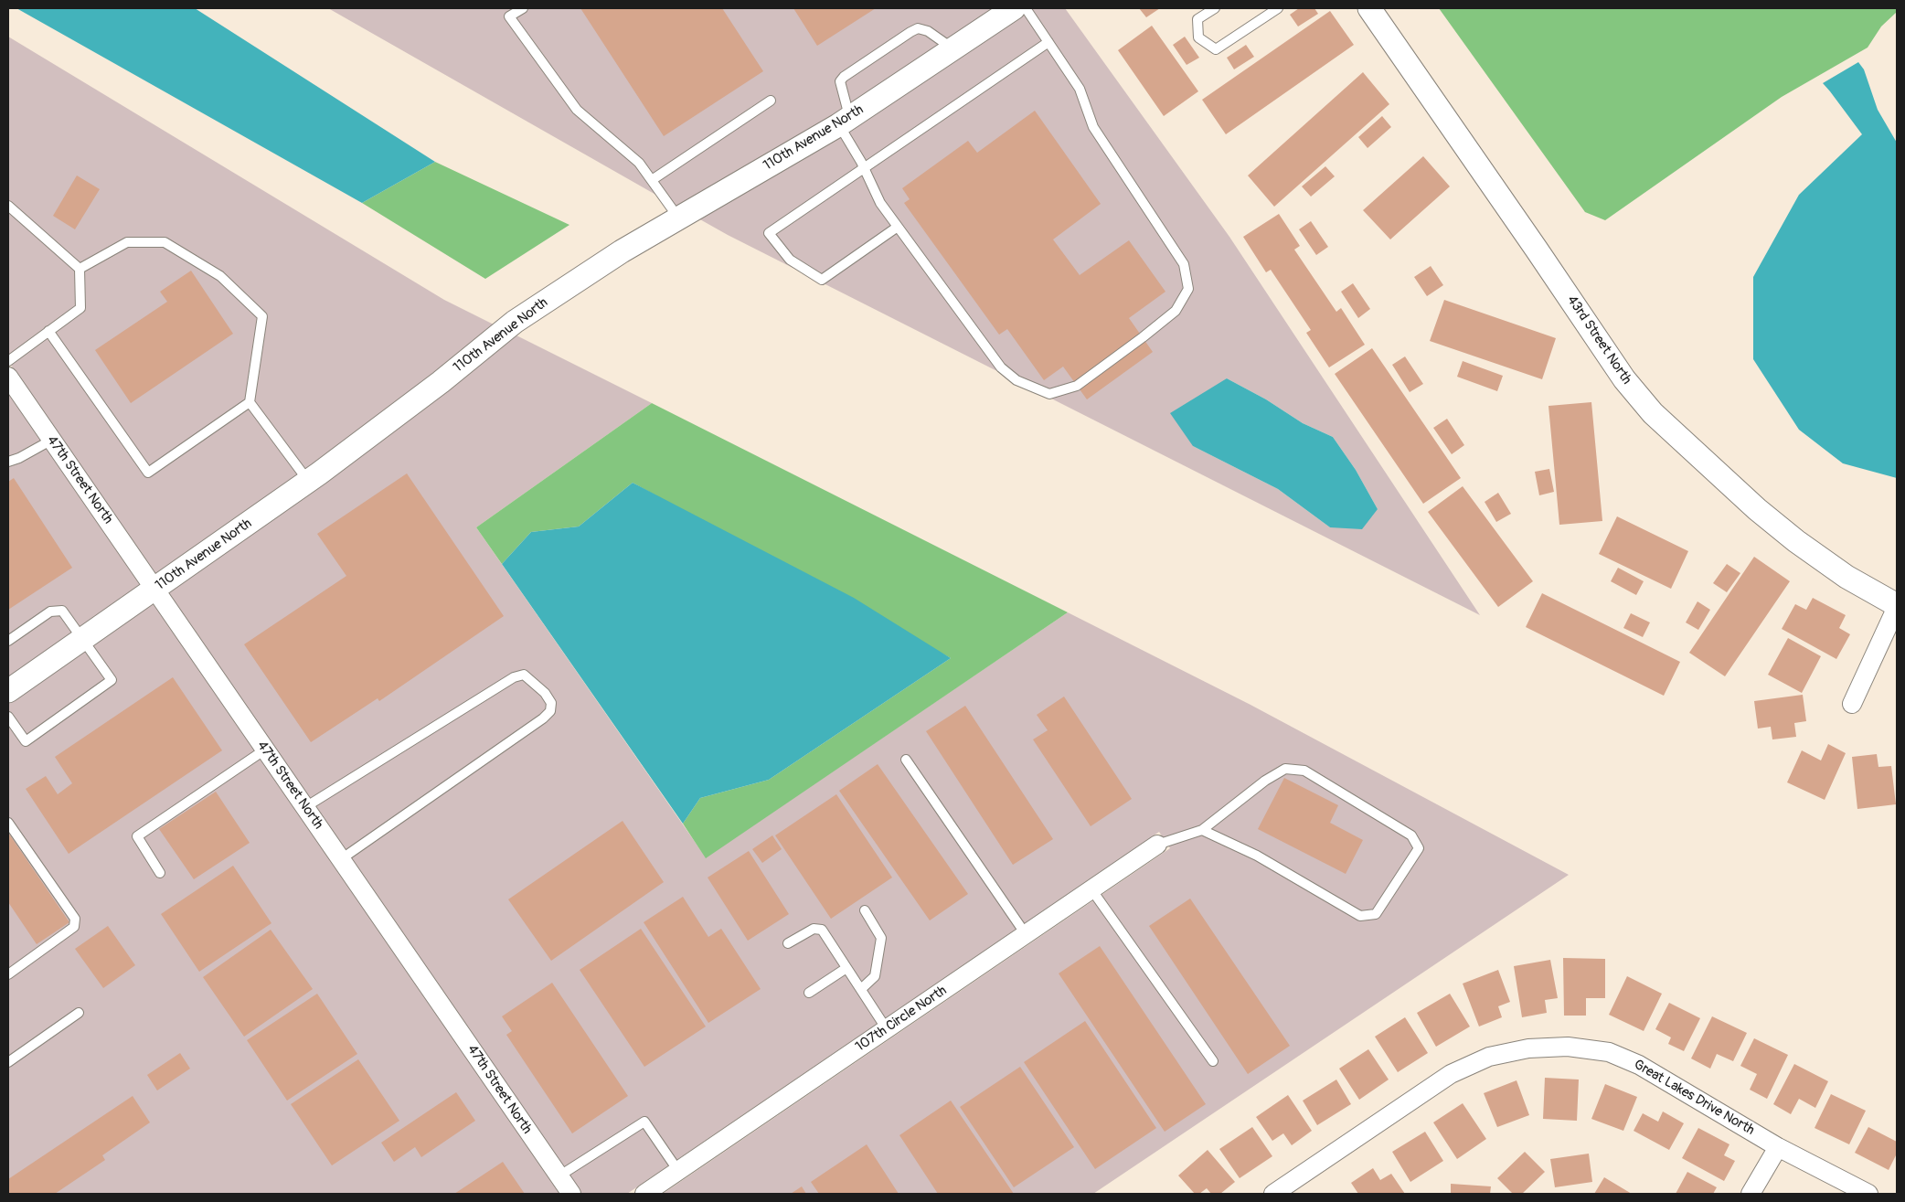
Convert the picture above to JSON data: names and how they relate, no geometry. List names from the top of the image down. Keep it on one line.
{"streets":{"street":["110th Avenue North","43rd Street North","47th Street North","107th Circle North","Great Lakes Drive North"]},"crossings":[["110th Avenue North","47th Street North"]]}
